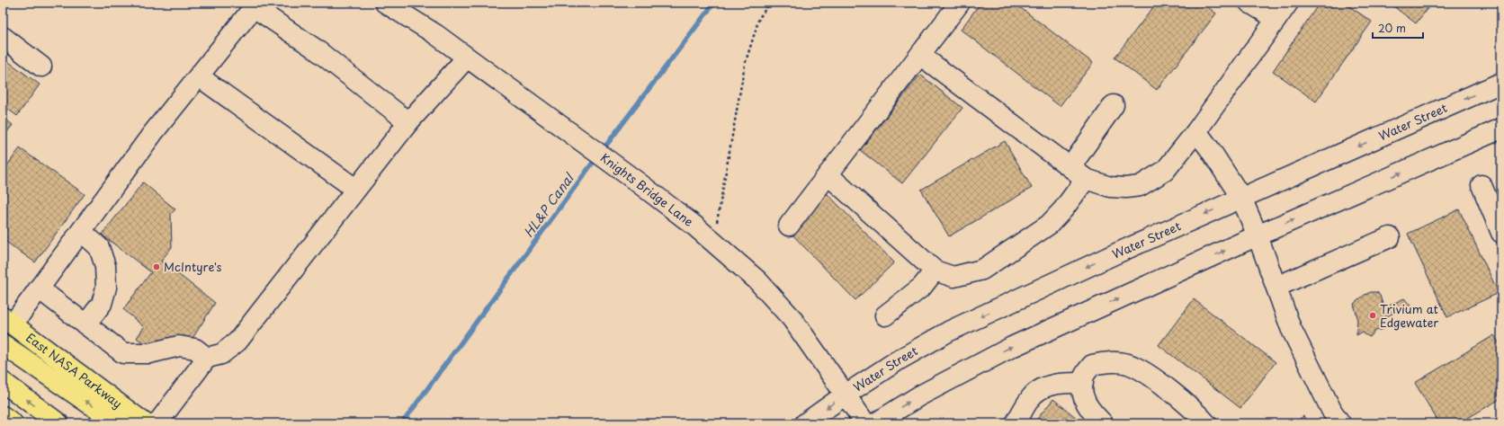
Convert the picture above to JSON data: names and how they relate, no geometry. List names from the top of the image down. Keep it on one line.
{"streets":{"main road":["East NASA Parkway"],"street":["Water Street","Knights Bridge Lane"]},"crossings":[["Water Street","Knights Bridge Lane"]],"water":["HL&P Canal"],"places":["McIntyre's","Trivium at Edgewater"],"scale_bar":"20 m"}
